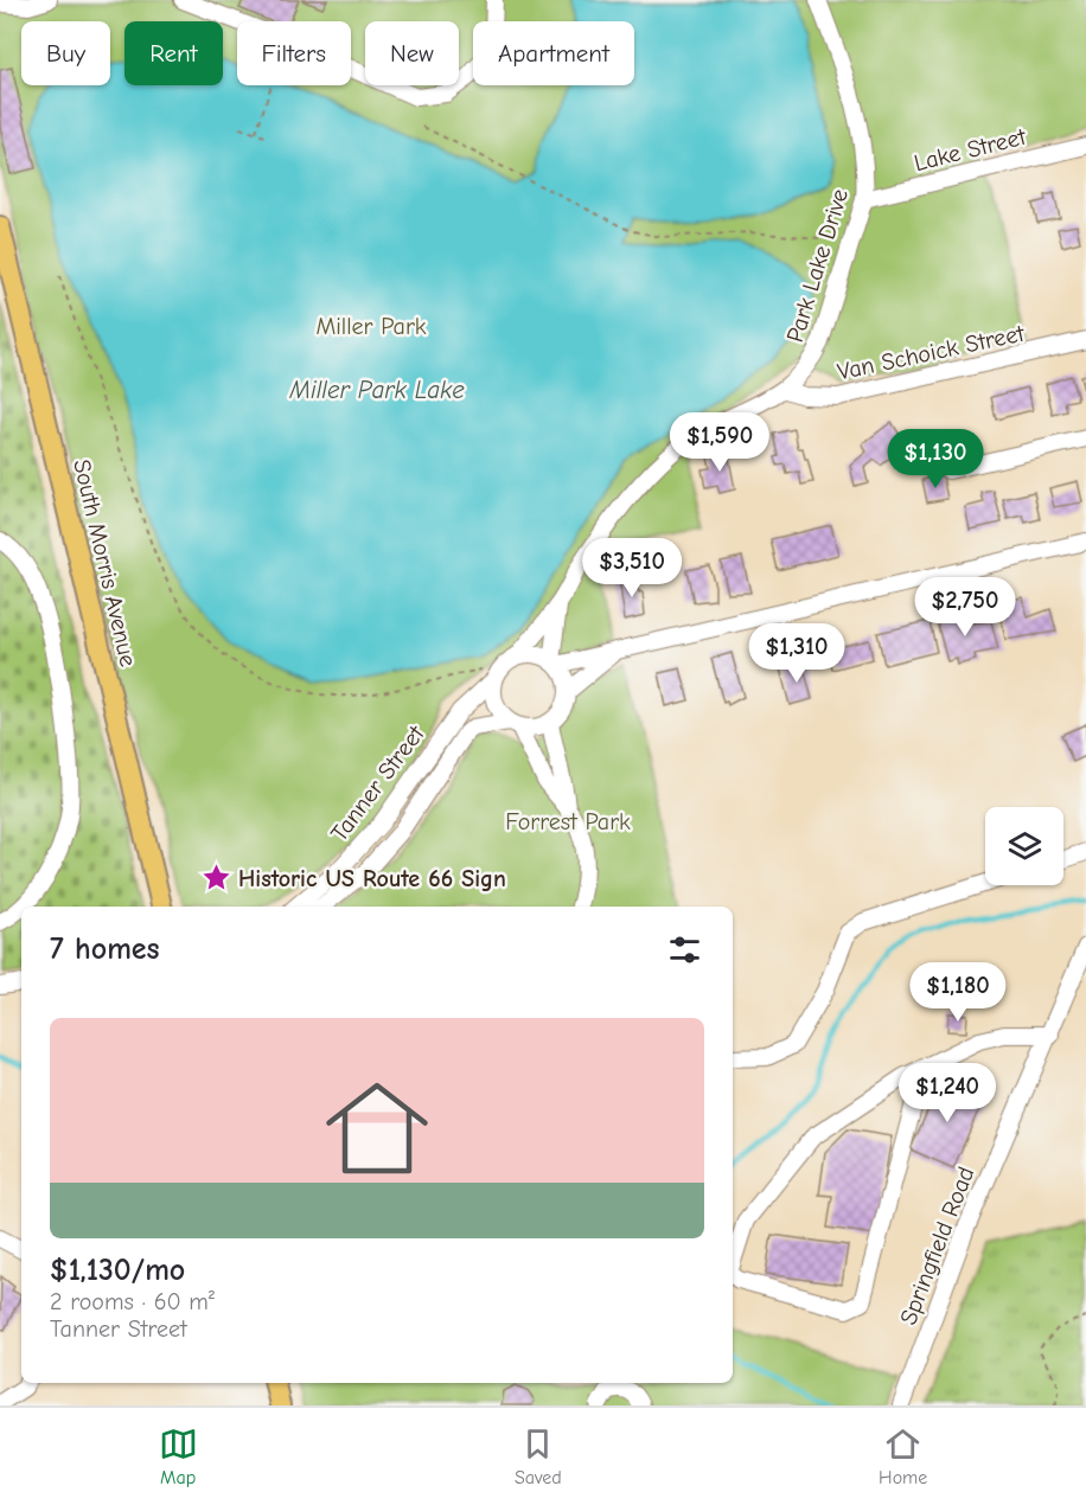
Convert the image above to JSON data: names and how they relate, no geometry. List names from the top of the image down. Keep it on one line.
{"streets":{"main road":["South Morris Avenue"],"street":["Lake Street","Park Lake Drive","Van Schoick Street","Tanner Street","Springfield Road"]},"crossings":[["Lake Street","Park Lake Drive"],["Park Lake Drive","Van Schoick Street"],["Park Lake Drive","Tanner Street"]],"water":["Miller Park Lake"],"parks":["Miller Park","Forrest Park"],"places":{"place":["Historic US Route 66 Sign"]},"page":{"chip":["Buy","Rent","Filters","New","Apartment"],"price":["$1,590","$1,130","$3,510","$2,750","$1,310","$1,180","$1,240"],"heading":"7 homes","list":[{"name":"$1,130/mo","note":"2 rooms · 60 m² · Tanner Street"}],"tabs":["Map","Saved","Home"]}}
